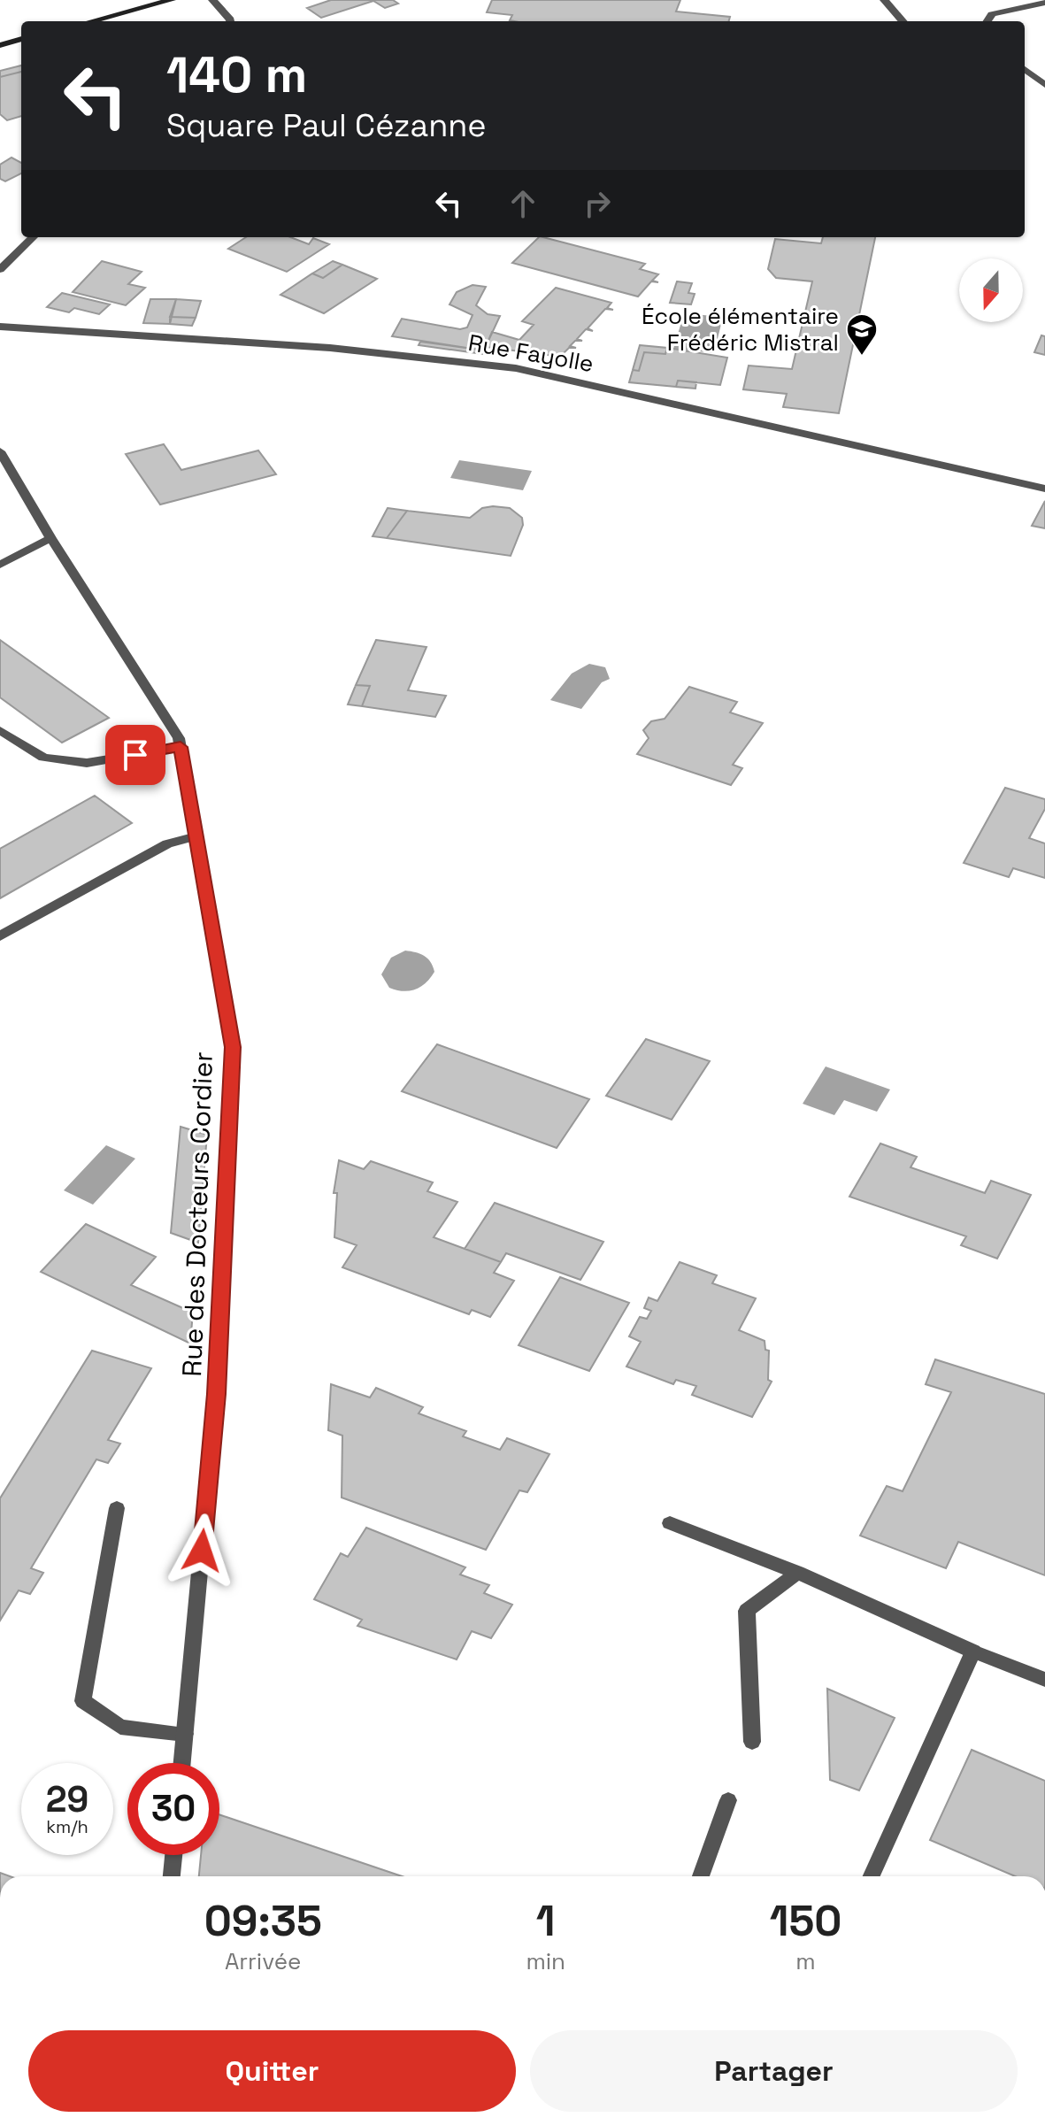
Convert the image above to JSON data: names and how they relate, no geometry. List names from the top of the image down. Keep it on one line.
{"streets":{"street":["Rue Fayolle","Rue des Docteurs Cordier"]},"places":{"school or university":["École élémentaire Frédéric Mistral"]},"north":"bottom","page":{"turn":["140 m","Square Paul Cézanne"],"speed":"29 km/h","limit":"30","eta":["09:35","Arrivée","1","min","150","m"],"buttons":["Quitter","Partager"]}}
